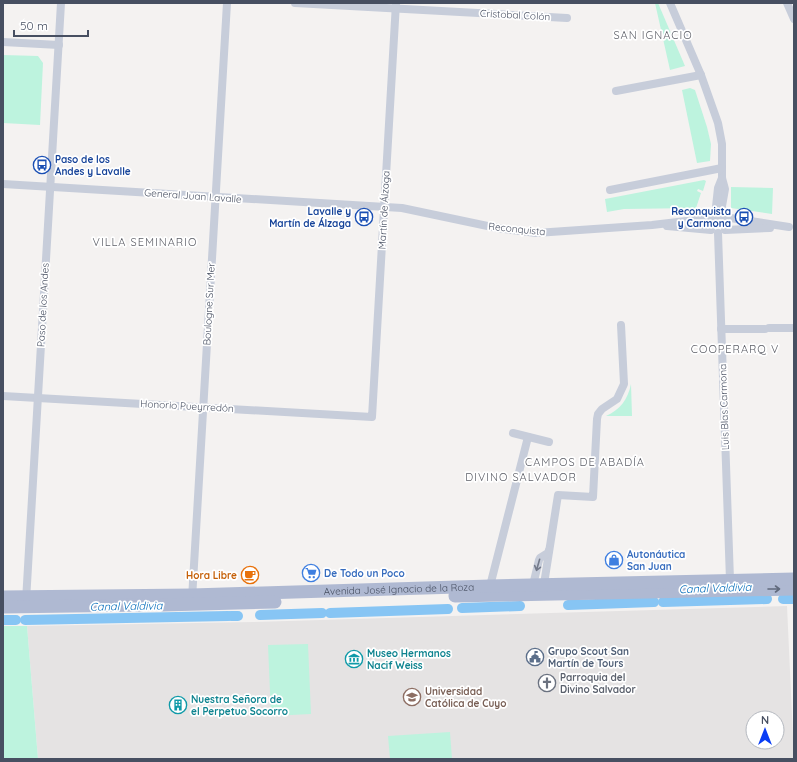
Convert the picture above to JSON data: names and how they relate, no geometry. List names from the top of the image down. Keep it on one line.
{"streets":{"main road":["Avenida José Ignacio de la Roza"],"street":["Cristobal Colón","General Juan Lavalle","Martín de Álzaga","Reconquista","Boulogne Sur Mer","Paso de los Andes","Honorio Pueyrredón","Luis Blas Carmona"]},"crossings":[["Cristobal Colón","Martín de Álzaga"],["General Juan Lavalle","Martín de Álzaga"],["General Juan Lavalle","Reconquista"],["General Juan Lavalle","Boulogne Sur Mer"],["General Juan Lavalle","Paso de los Andes"],["Martín de Álzaga","Reconquista"],["Martín de Álzaga","Honorio Pueyrredón"],["Reconquista","Luis Blas Carmona"],["Boulogne Sur Mer","Honorio Pueyrredón"],["Boulogne Sur Mer","Avenida José Ignacio de la Roza"],["Paso de los Andes","Honorio Pueyrredón"],["Paso de los Andes","Avenida José Ignacio de la Roza"],["Luis Blas Carmona","Avenida José Ignacio de la Roza"]],"districts":["SAN IGNACIO","VILLA SEMINARIO","COOPERARQ V","CAMPOS DE ABADÍA","DIVINO SALVADOR"],"water":["Canal Valdivia"],"places":{"bus stop":["Paso de los Andes y Lavalle","Lavalle y Martín de Álzaga","Reconquista y Carmona"],"shop":["Autonáutica San Juan"],"supermarket":["De Todo un Poco"],"cafe":["Hora Libre"],"public building":["Grupo Scout San Martín de Tours"],"museum":["Museo Hermanos Nacif Weiss"],"church":["Parroquia del Divino Salvador"],"school or university":["Universidad Católica de Cuyo"],"building":["Nuestra Señora de el Perpetuo Socorro"]},"scale_bar":"50 m","north":"top"}
